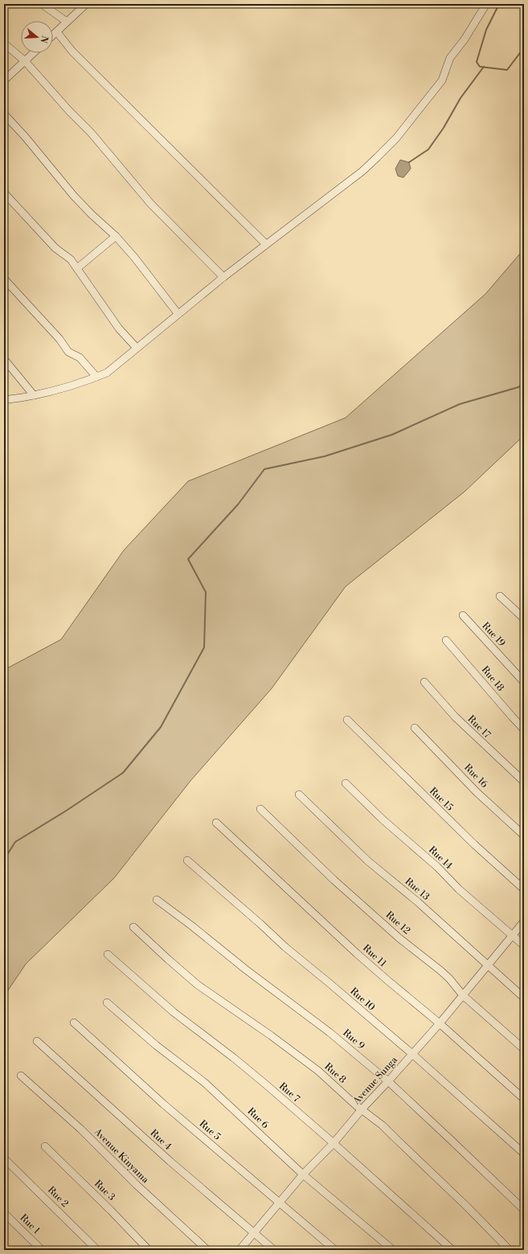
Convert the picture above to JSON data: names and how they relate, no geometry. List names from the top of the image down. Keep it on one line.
{"streets":{"street":["Rue 19","Rue 18","Rue 17","Rue 16","Rue 15","Rue 14","Rue 13","Rue 12","Rue 11","Rue 10","Rue 9","Rue 8","Avenue Sunga","Rue 7","Rue 6","Rue 5","Rue 4","Avenue Kinyama","Rue 3","Rue 2","Rue 1"]},"crossings":[["Rue 14","Avenue Sunga"],["Rue 13","Avenue Sunga"],["Rue 12","Avenue Sunga"],["Rue 11","Avenue Sunga"],["Rue 10","Avenue Sunga"],["Rue 9","Avenue Sunga"],["Rue 8","Avenue Sunga"],["Avenue Sunga","Rue 7"],["Avenue Sunga","Rue 6"],["Avenue Sunga","Rue 5"],["Avenue Sunga","Rue 4"]],"north":"right"}
